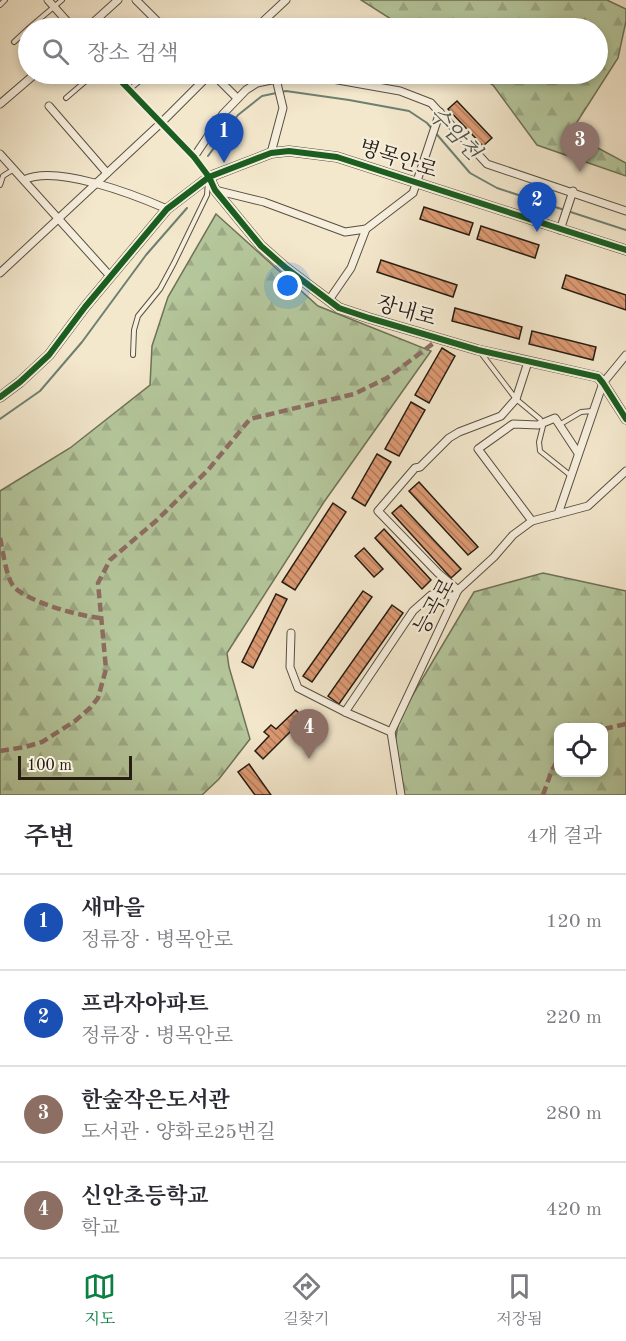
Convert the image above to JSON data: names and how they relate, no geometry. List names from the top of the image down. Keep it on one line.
{"streets":{"street":["병목안로","장내로","능곡로"]},"crossings":[["병목안로","장내로"]],"water":["수암천"],"scale_bar":"100 m","page":{"search":"장소 검색","pins":["1","3","2","4"],"scale":"100 m","heading":["주변","4개 결과"],"list":[{"mark":"1","name":"새마을","note":"정류장 · 병목안로","value":"120 m"},{"mark":"2","name":"프라자아파트","note":"정류장 · 병목안로","value":"220 m"},{"mark":"3","name":"한숲작은도서관","note":"도서관 · 양화로25번길","value":"280 m"},{"mark":"4","name":"신안초등학교","note":"학교","value":"420 m"}],"nav":["지도","길찾기","저장됨"]}}
